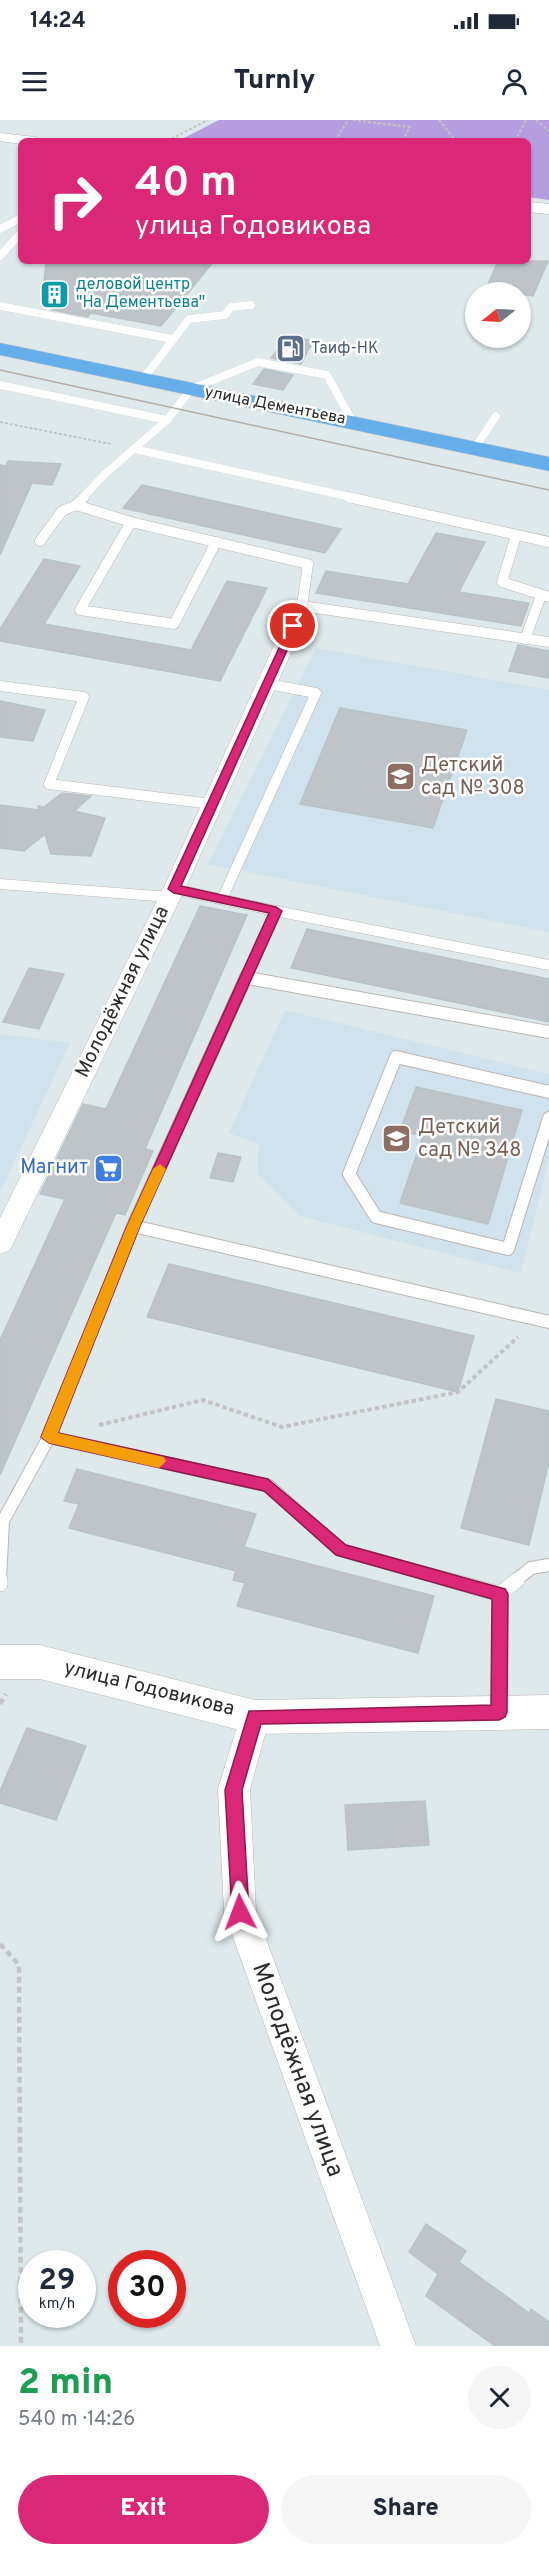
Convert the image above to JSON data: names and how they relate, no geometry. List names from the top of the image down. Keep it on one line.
{"streets":{"main road":["улица Дементьева"],"street":["Молодёжная улица","улица Годовикова"]},"crossings":[["Молодёжная улица","улица Годовикова"]],"places":{"building":["деловой центр \"На Дементьева\""],"fuel station":["Таиф-НК"],"school or university":["Детский сад № 308","Детский сад № 348"],"supermarket":["Магнит"]},"north":"left","page":{"status":"14:24","header":"Turnly","turn":["40 m","улица Годовикова"],"speed":"29 km/h","limit":"30","heading":["2 min","540 m · 14:26"],"buttons":["Exit","Share"]}}
